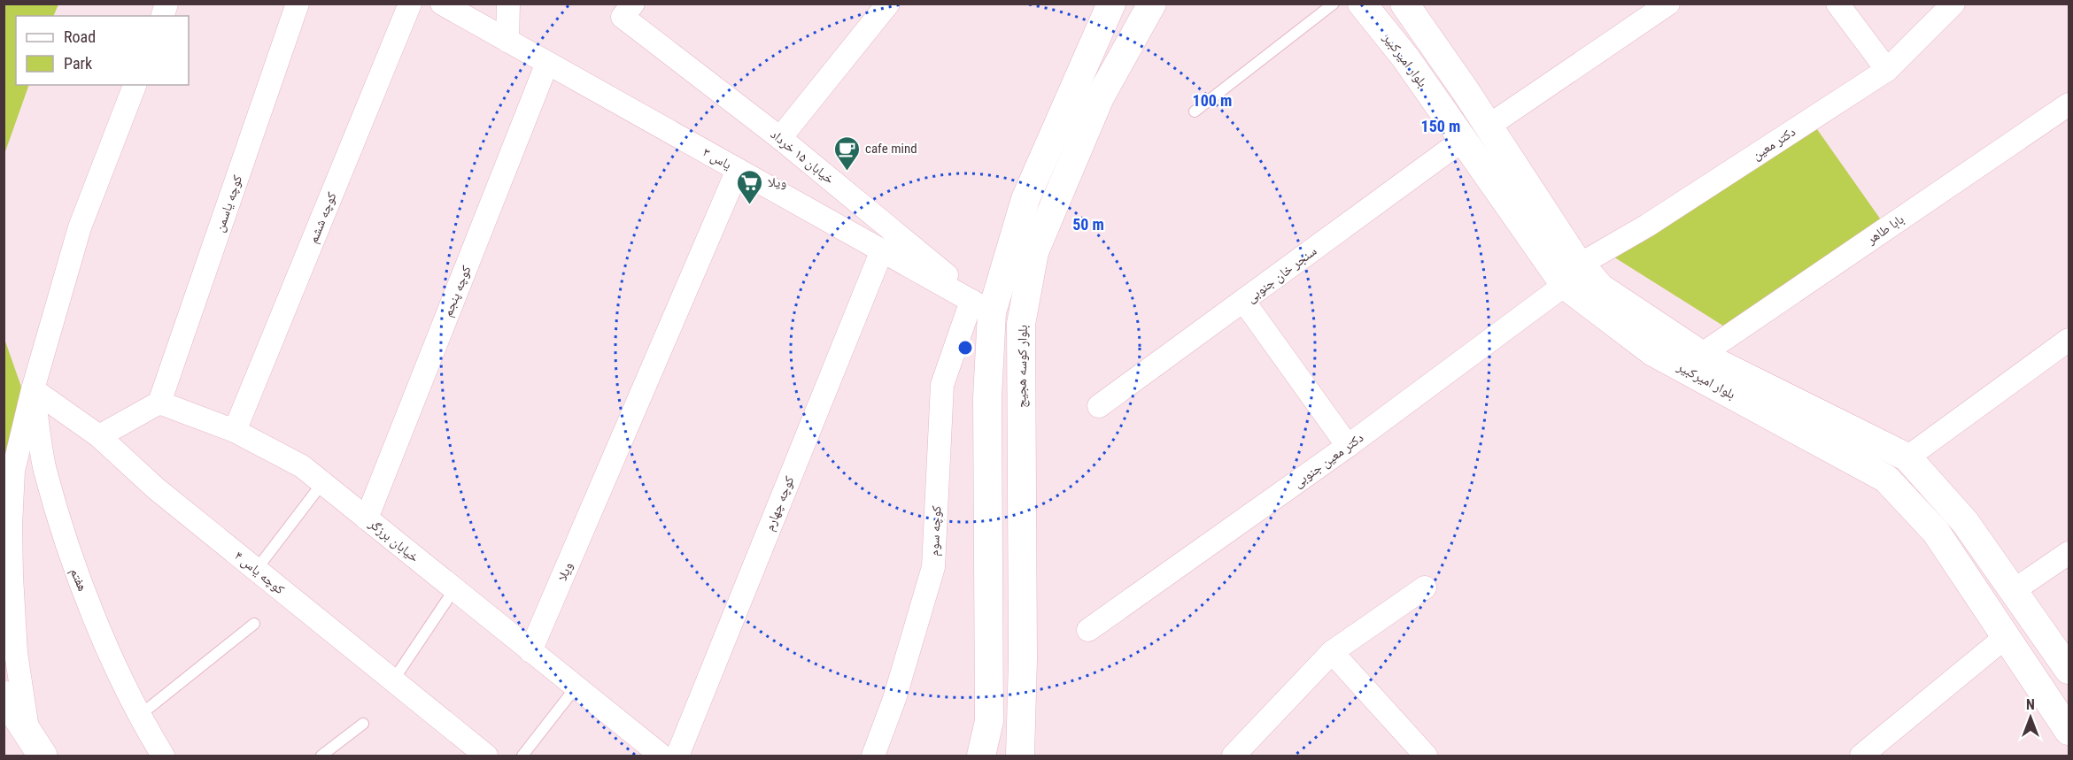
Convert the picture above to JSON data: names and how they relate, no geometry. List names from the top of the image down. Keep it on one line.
{"streets":{"street":["بلوار امیرکبیر","دکتر معین","خیابان ۱۵ خرداد","یاس ۳","کوچه یاسمن","کوچه ششم","بابا طاهر","سنجر خان جنوبی","کوچه پنجم","بلوار کوسه هجیج","دکتر معین جنوبی","کوچه چهارم","کوچه سوم","خیابان برزگر","ویلا","کوچه یاس ۴","هفتم"]},"crossings":[["بلوار امیرکبیر","دکتر معین"],["بلوار امیرکبیر","بابا طاهر"],["بلوار امیرکبیر","سنجر خان جنوبی"],["بلوار امیرکبیر","دکتر معین جنوبی"],["دکتر معین","دکتر معین جنوبی"],["خیابان ۱۵ خرداد","یاس ۳"],["خیابان ۱۵ خرداد","کوچه سوم"],["یاس ۳","کوچه پنجم"],["یاس ۳","کوچه چهارم"],["یاس ۳","کوچه سوم"],["یاس ۳","ویلا"],["کوچه یاسمن","خیابان برزگر"],["کوچه ششم","خیابان برزگر"],["کوچه پنجم","خیابان برزگر"],["خیابان برزگر","ویلا"],["کوچه یاس ۴","هفتم"]],"places":{"cafe":["cafe mind"],"supermarket":["ویلا"]},"legend":["Road","Park"],"north":"top","rings":["100 m","150 m","50 m"]}
